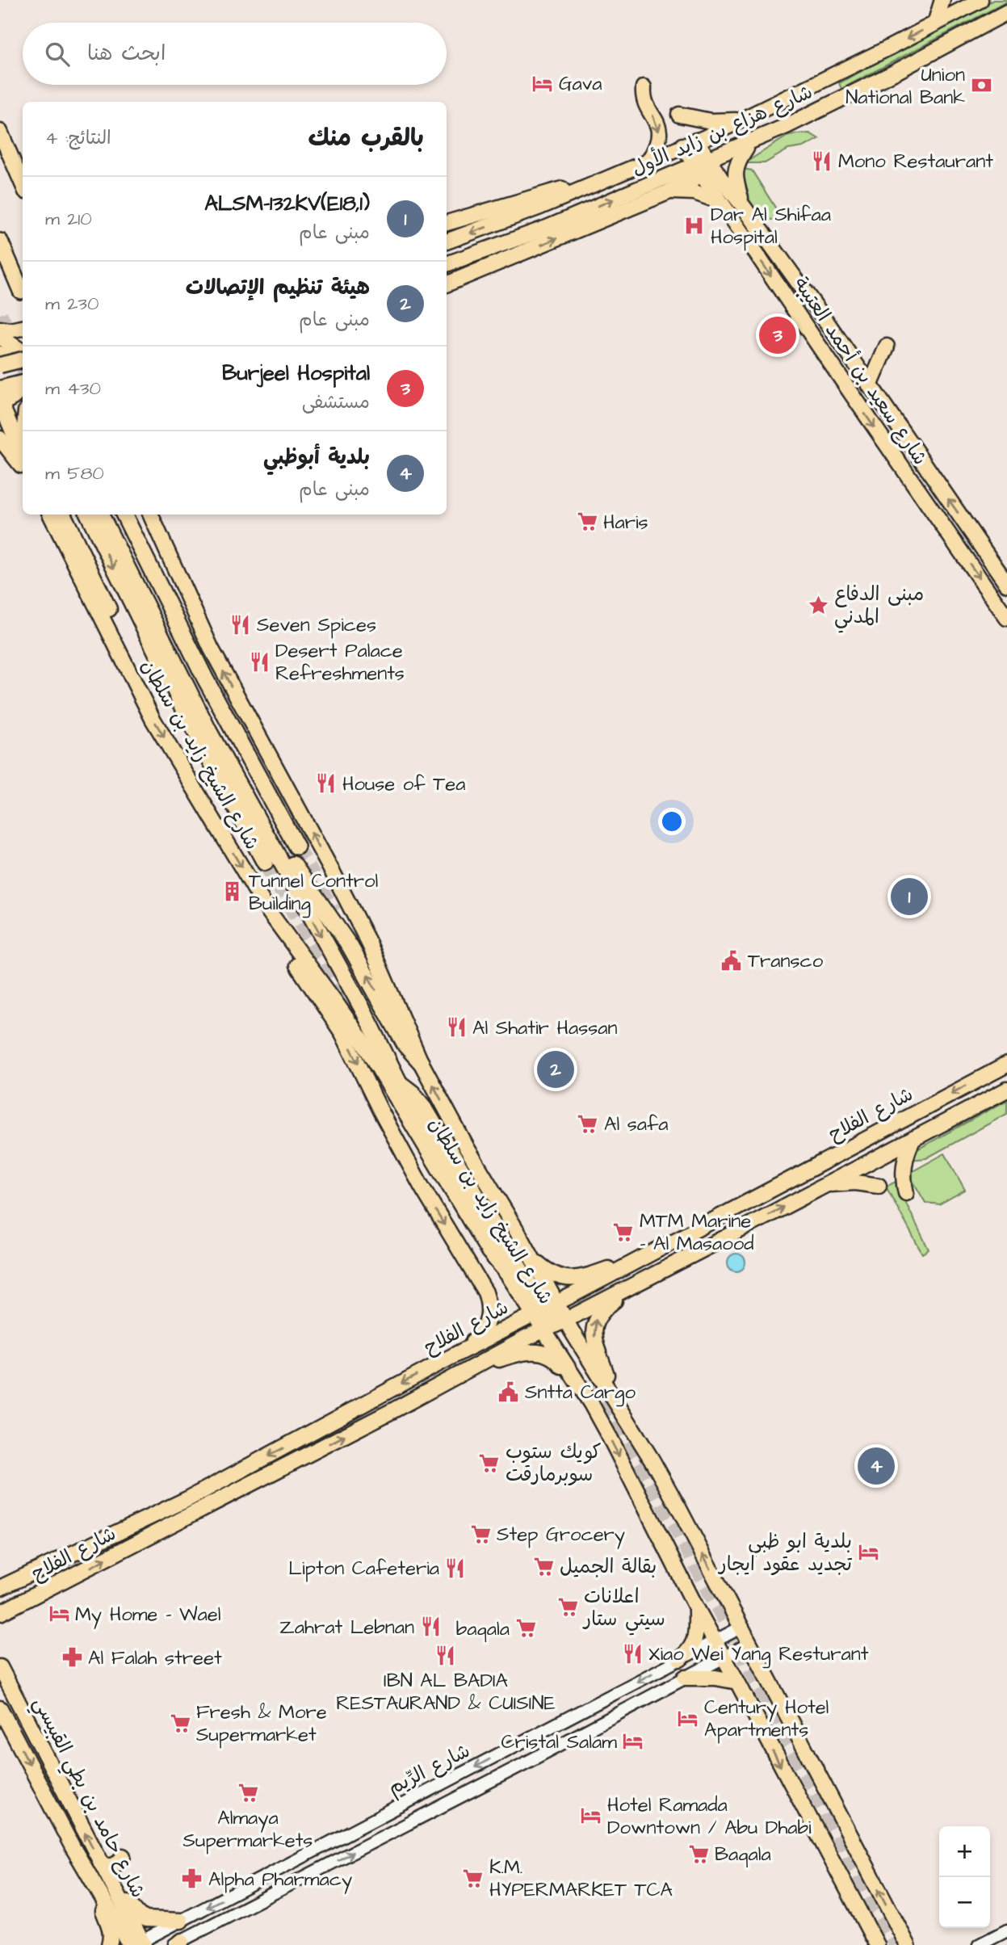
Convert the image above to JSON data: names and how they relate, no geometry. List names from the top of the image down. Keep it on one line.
{"streets":{"highway":["شارع الشيخ زايد بن سلطان"],"main road":["شارع هزاع بن زايد الأول","شارع سعيد بن أحمد العتيبة","شارع الفلاح","شارع حامد بن بطي القبيسي"],"street":["شارع الرِّيم"]},"crossings":[["شارع هزاع بن زايد الأول","شارع سعيد بن أحمد العتيبة"],["شارع الشيخ زايد بن سلطان","شارع الفلاح"],["شارع الشيخ زايد بن سلطان","شارع الرِّيم"],["شارع الرِّيم","شارع حامد بن بطي القبيسي"]],"places":{"hotel":["Gava","بلدية ابو ظبي تجديد عقود ايجار","My Home - Wael","Century Hotel Apartments","Cristal Salam","Hotel Ramada Downtown / Abu Dhabi"],"bank":["Union National Bank"],"restaurant":["Mono Restaurant","Seven Spices","Desert Palace Refreshments","House of Tea","Al Shatir Hassan","Lipton Cafeteria","Zahrat Lebnan","Xiao Wei Yang Resturant","IBN AL BADIA RESTAURAND & CUISINE"],"hospital":["Dar Al Shifaa Hospital"],"supermarket":["Haris","Al safa","MTM Marine - Al Masaood","كويك ستوب سوبرمارقت","Step Grocery","بقالة الجميل","اعلانات سيتي ستار","baqala","Fresh & More Supermarket","Almaya Supermarkets","Baqala","K.M. HYPERMARKET TCA"],"place":["مبنى الدفاع المدني"],"building":["Tunnel Control Building"],"public building":["Transco","Sntta Cargo"],"pharmacy":["Al Falah street","Alpha Pharmacy"]},"page":{"search":"ابحث هنا","heading":["بالقرب منك","النتائج: 4"],"list":[{"mark":"1","name":"ALSM-132KV(E18,1)","note":"مبنى عام","value":"210 m"},{"mark":"2","name":"هيئة تنظيم الإتصالات","note":"مبنى عام","value":"230 m"},{"mark":"3","name":"Burjeel Hospital","note":"مستشفى","value":"430 m"},{"mark":"4","name":"بلدية أبوظبي","note":"مبنى عام","value":"580 m"}],"pins":["3","1","2","4"],"map_buttons":["+","−"]}}
